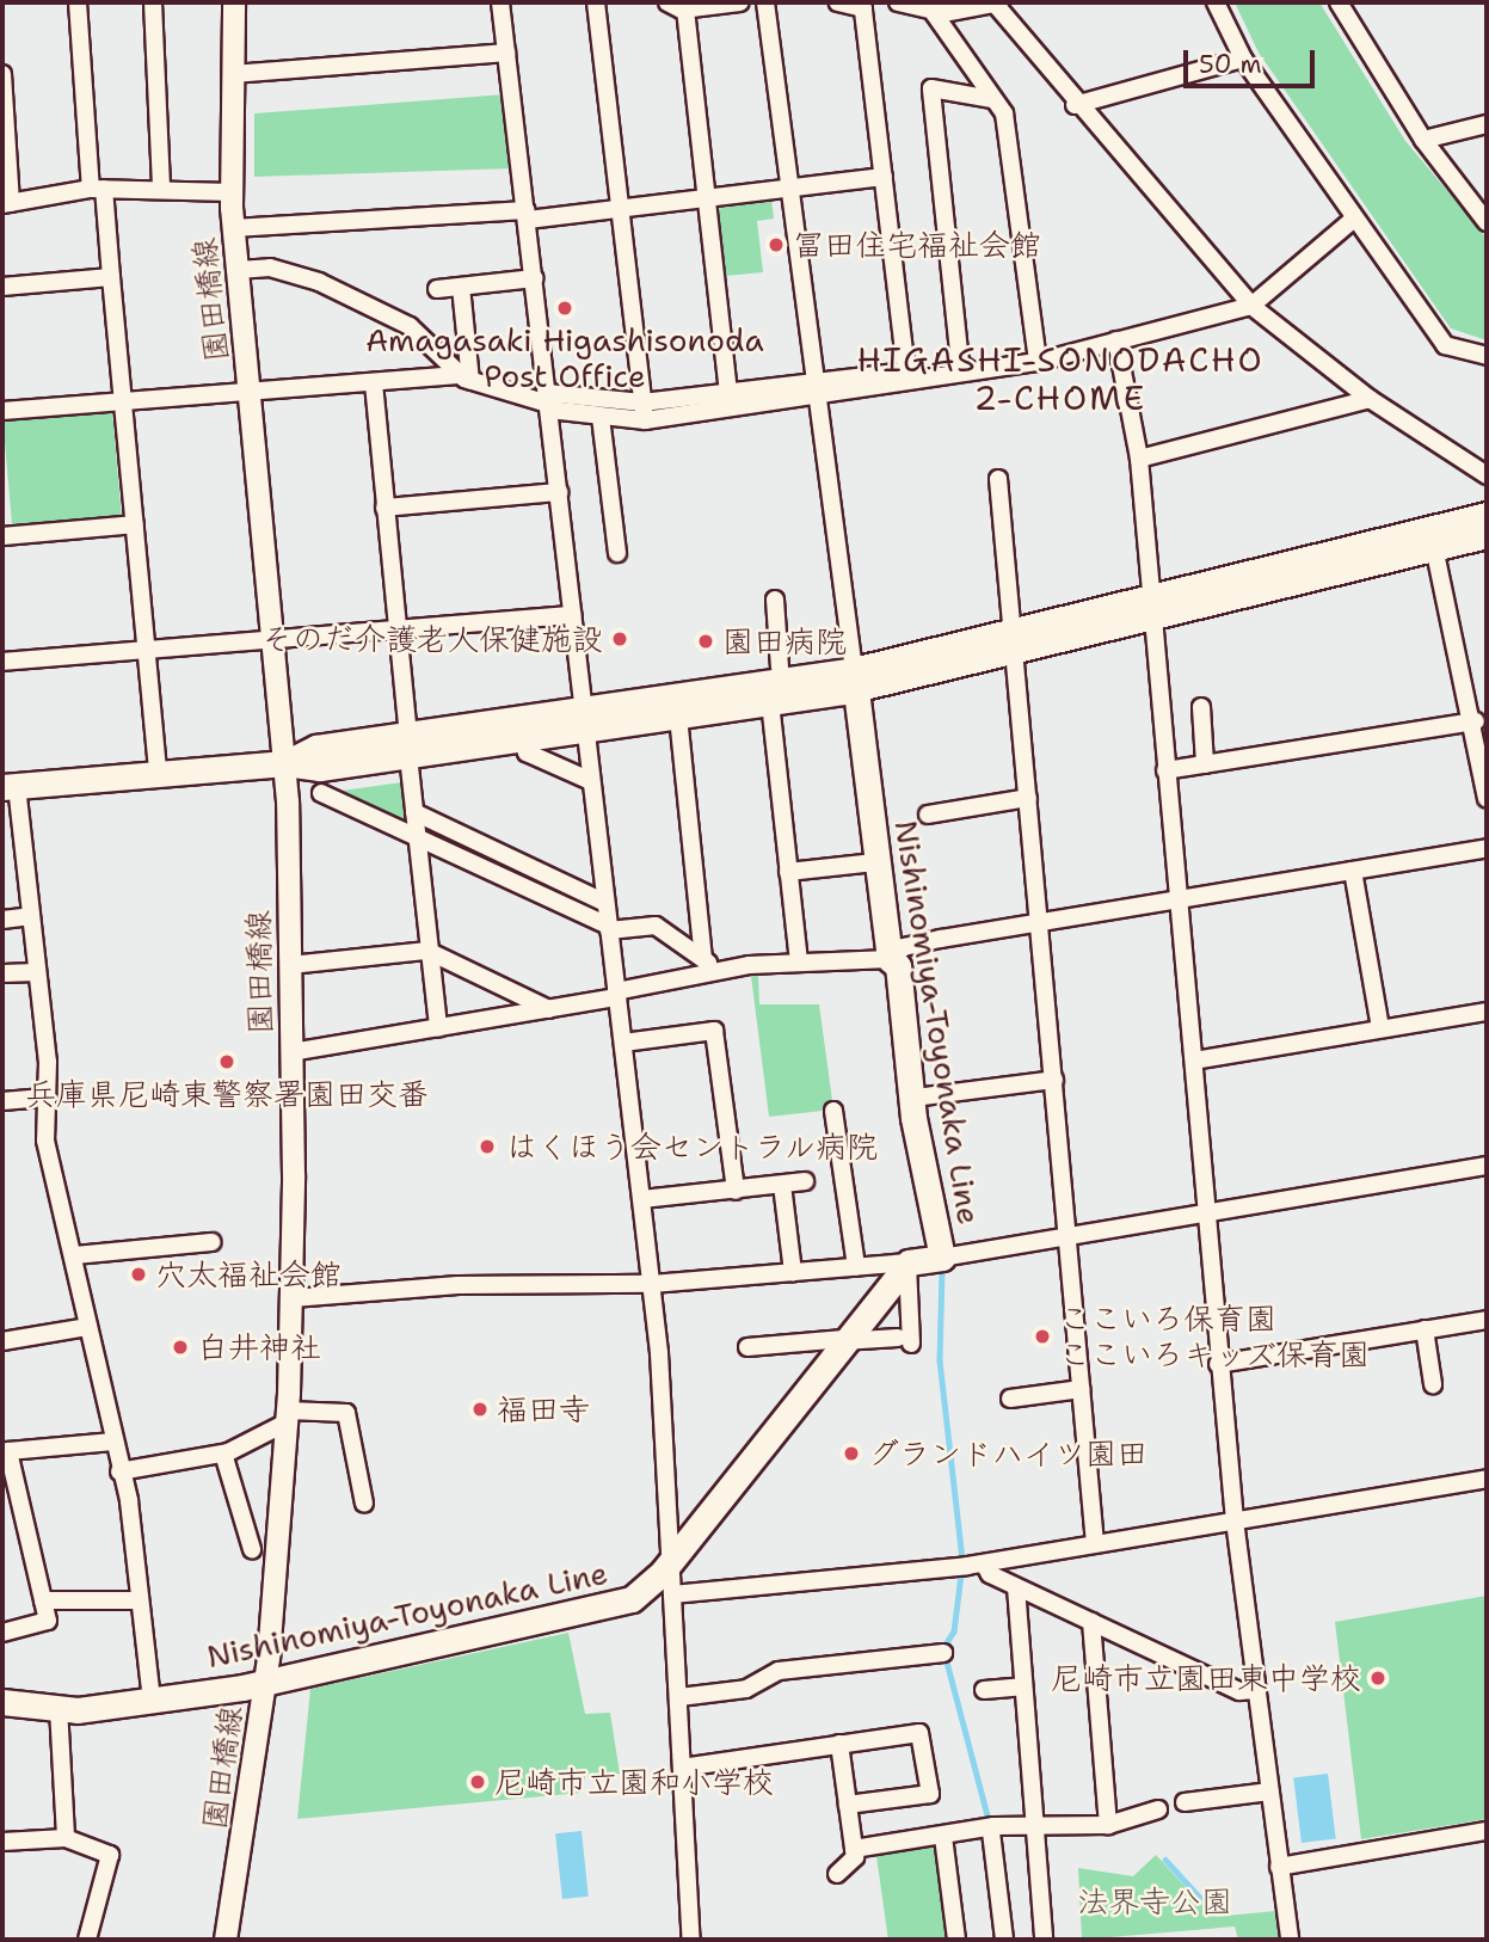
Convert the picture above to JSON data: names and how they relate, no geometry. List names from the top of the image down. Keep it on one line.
{"streets":{"main road":["Nishinomiya-Toyonaka Line"],"street":["園田橋線"]},"crossings":[["園田橋線","Nishinomiya-Toyonaka Line"]],"districts":["HIGASHI-SONODACHO 2-CHOME"],"parks":["法界寺公園"],"places":["冨田住宅福祉会館","Amagasaki Higashisonoda Post Office","そのだ介護老人保健施設","園田病院","兵庫県尼崎東警察署園田交番","はくほう会セントラル病院","穴太福祉会館","ここいろ保育園 ここいろキッズ保育園","白井神社","福田寺","グランドハイツ園田","尼崎市立園田東中学校","尼崎市立園和小学校"],"scale_bar":"50 m"}
